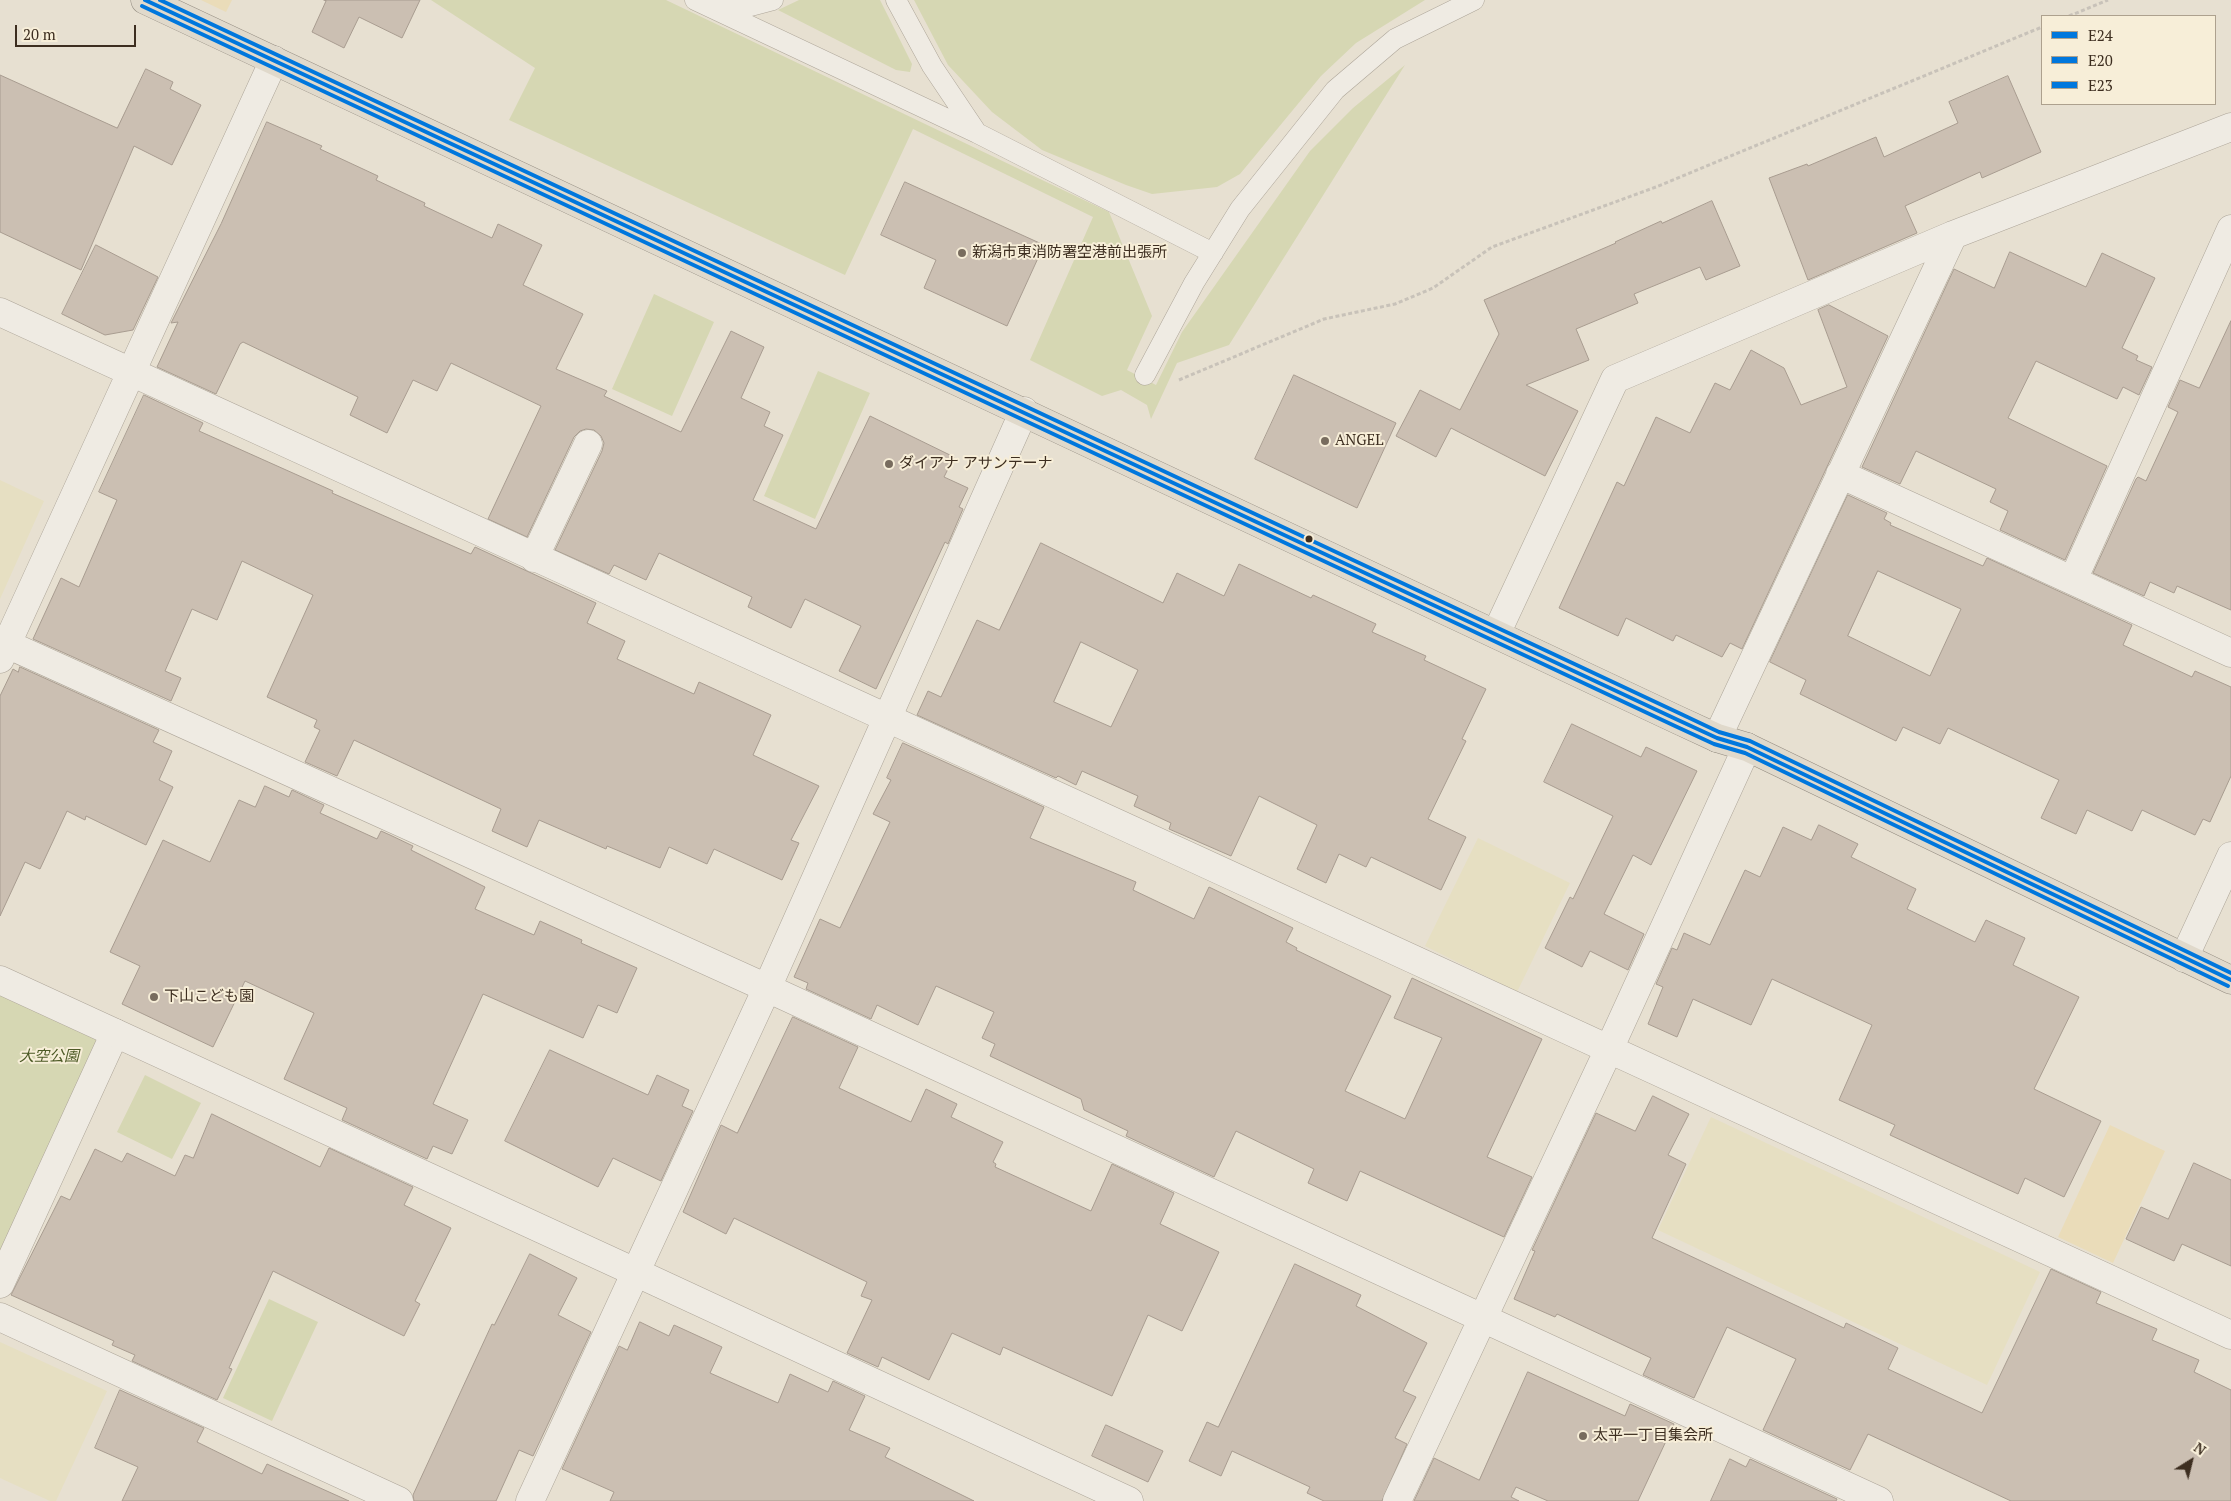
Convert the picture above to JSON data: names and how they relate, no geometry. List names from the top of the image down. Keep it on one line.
{"parks":["大空公園"],"places":["新潟市東消防署空港前出張所","ANGEL","ダイアナ アサンテーナ","下山こども園","太平一丁目集会所"],"lines":["transit line E24","transit line E23","transit line E20"],"legend":["E24","E20","E23"],"scale_bar":"20 m","north":"top right"}
